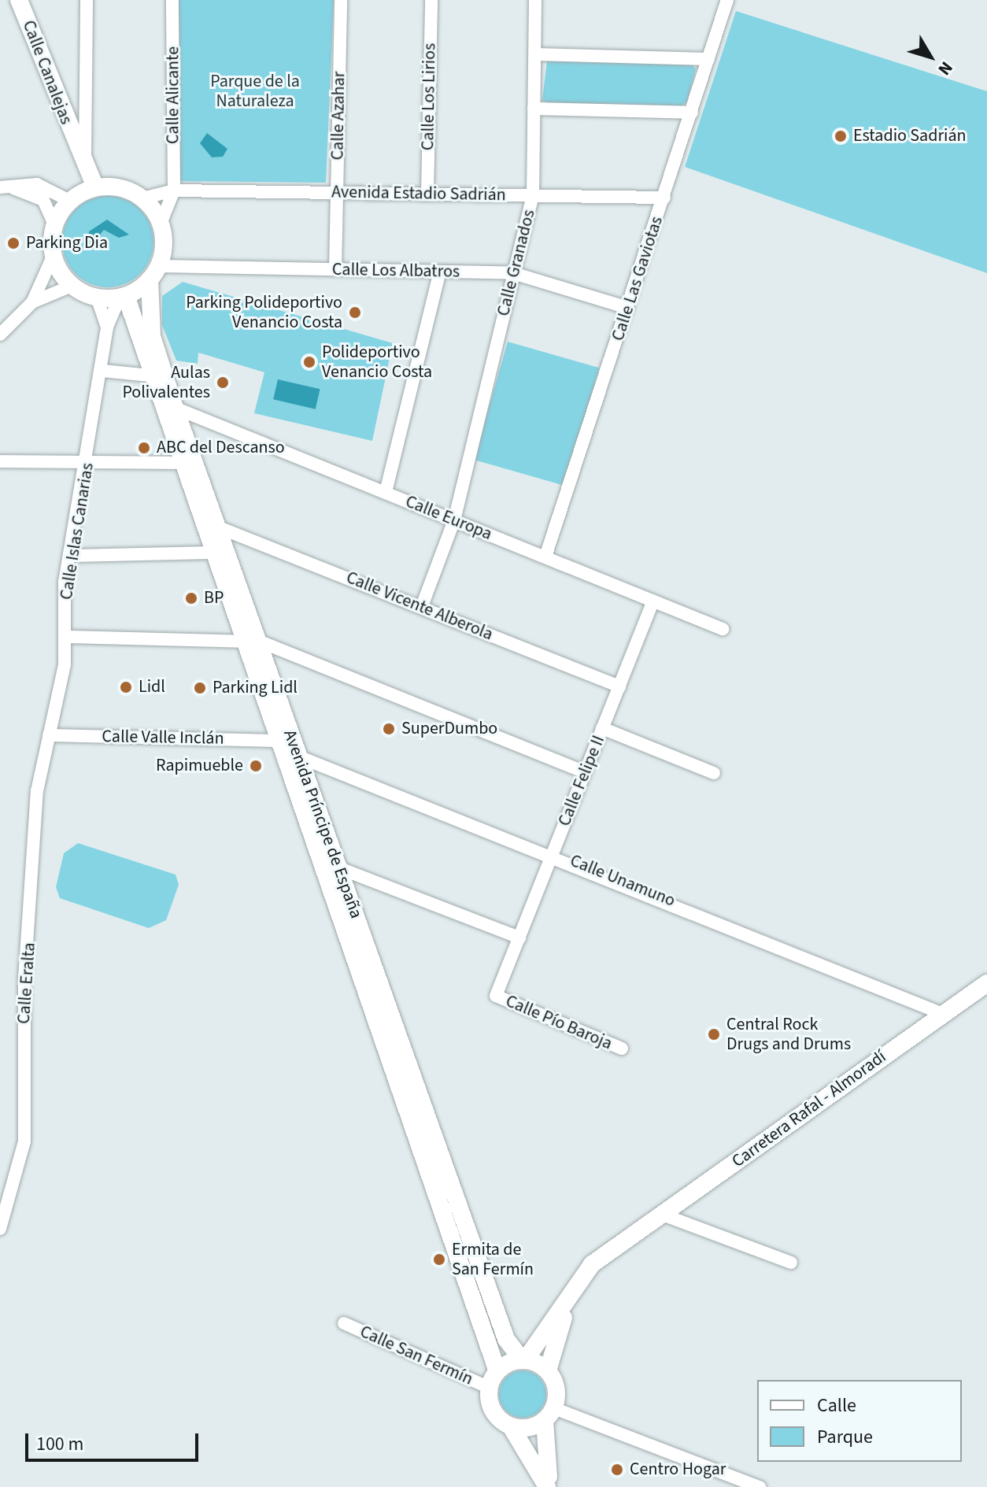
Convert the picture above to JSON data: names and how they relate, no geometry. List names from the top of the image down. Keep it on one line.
{"streets":{"main road":["Calle Canalejas","Avenida Príncipe de España","Carretera Rafal - Almoradí"],"street":["Calle Alicante","Calle Los Lirios","Calle Azahar","Avenida Estadio Sadrián","Calle Granados","Calle Los Albatros","Calle Las Gaviotas","Calle Europa","Calle Islas Canarias","Calle Vicente Alberola","Calle Valle Inclán","Calle Felipe II","Calle Unamuno","Calle Eralta","Calle Pío Baroja","Calle San Fermín"]},"crossings":[["Calle Canalejas","Avenida Estadio Sadrián"],["Calle Canalejas","Calle Los Albatros"],["Calle Canalejas","Calle Islas Canarias"],["Calle Canalejas","Avenida Príncipe de España"],["Calle Alicante","Avenida Estadio Sadrián"],["Calle Los Lirios","Avenida Estadio Sadrián"],["Calle Azahar","Avenida Estadio Sadrián"],["Calle Azahar","Calle Los Albatros"],["Avenida Estadio Sadrián","Calle Granados"],["Avenida Estadio Sadrián","Calle Los Albatros"],["Avenida Estadio Sadrián","Calle Las Gaviotas"],["Avenida Estadio Sadrián","Calle Islas Canarias"],["Avenida Estadio Sadrián","Avenida Príncipe de España"],["Calle Granados","Calle Los Albatros"],["Calle Granados","Calle Europa"],["Calle Granados","Calle Vicente Alberola"],["Calle Los Albatros","Calle Las Gaviotas"],["Calle Los Albatros","Calle Islas Canarias"],["Calle Los Albatros","Avenida Príncipe de España"],["Calle Las Gaviotas","Calle Europa"],["Calle Europa","Calle Felipe II"],["Calle Europa","Avenida Príncipe de España"],["Calle Islas Canarias","Calle Valle Inclán"],["Calle Islas Canarias","Avenida Príncipe de España"],["Calle Islas Canarias","Calle Eralta"],["Calle Vicente Alberola","Calle Felipe II"],["Calle Vicente Alberola","Avenida Príncipe de España"],["Calle Valle Inclán","Avenida Príncipe de España"],["Calle Valle Inclán","Calle Eralta"],["Calle Felipe II","Calle Unamuno"],["Calle Felipe II","Calle Pío Baroja"],["Avenida Príncipe de España","Calle Unamuno"],["Avenida Príncipe de España","Carretera Rafal - Almoradí"],["Avenida Príncipe de España","Calle San Fermín"],["Calle Unamuno","Carretera Rafal - Almoradí"],["Carretera Rafal - Almoradí","Calle San Fermín"]],"parks":["Parque de la Naturaleza"],"places":["Estadio Sadrián","Parking Dia","Parking Polideportivo Venancio Costa","Polideportivo Venancio Costa","Aulas Polivalentes","ABC del Descanso","BP","Lidl","Parking Lidl","SuperDumbo","Rapimueble","Central Rock Drugs and Drums","Ermita de San Fermín","Centro Hogar"],"legend":["Calle","Parque"],"scale_bar":"100 m","north":"bottom right"}
